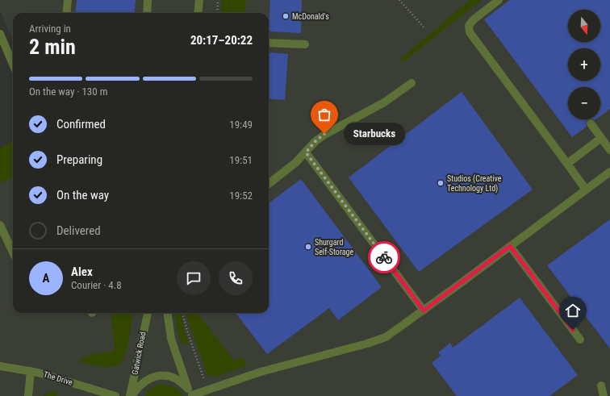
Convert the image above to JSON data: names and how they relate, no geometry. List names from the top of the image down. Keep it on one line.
{"streets":{"street":["Gatwick Road","The Drive"]},"places":["McDonald's","Starbucks","Studios (Creative Technology Ltd)","Shurgard Self-Storage"],"north":"bottom","page":{"map_buttons":["+","−"],"heading":["2 min","Arriving in","20:17–20:22"],"panel":["Alex","Courier · 4.8"],"bar":"On the way · 130 m","list":[["Confirmed","19:49"],["Preparing","19:51"],["On the way","19:52"],"Delivered"],"bubble":"Starbucks","round":"A"}}
